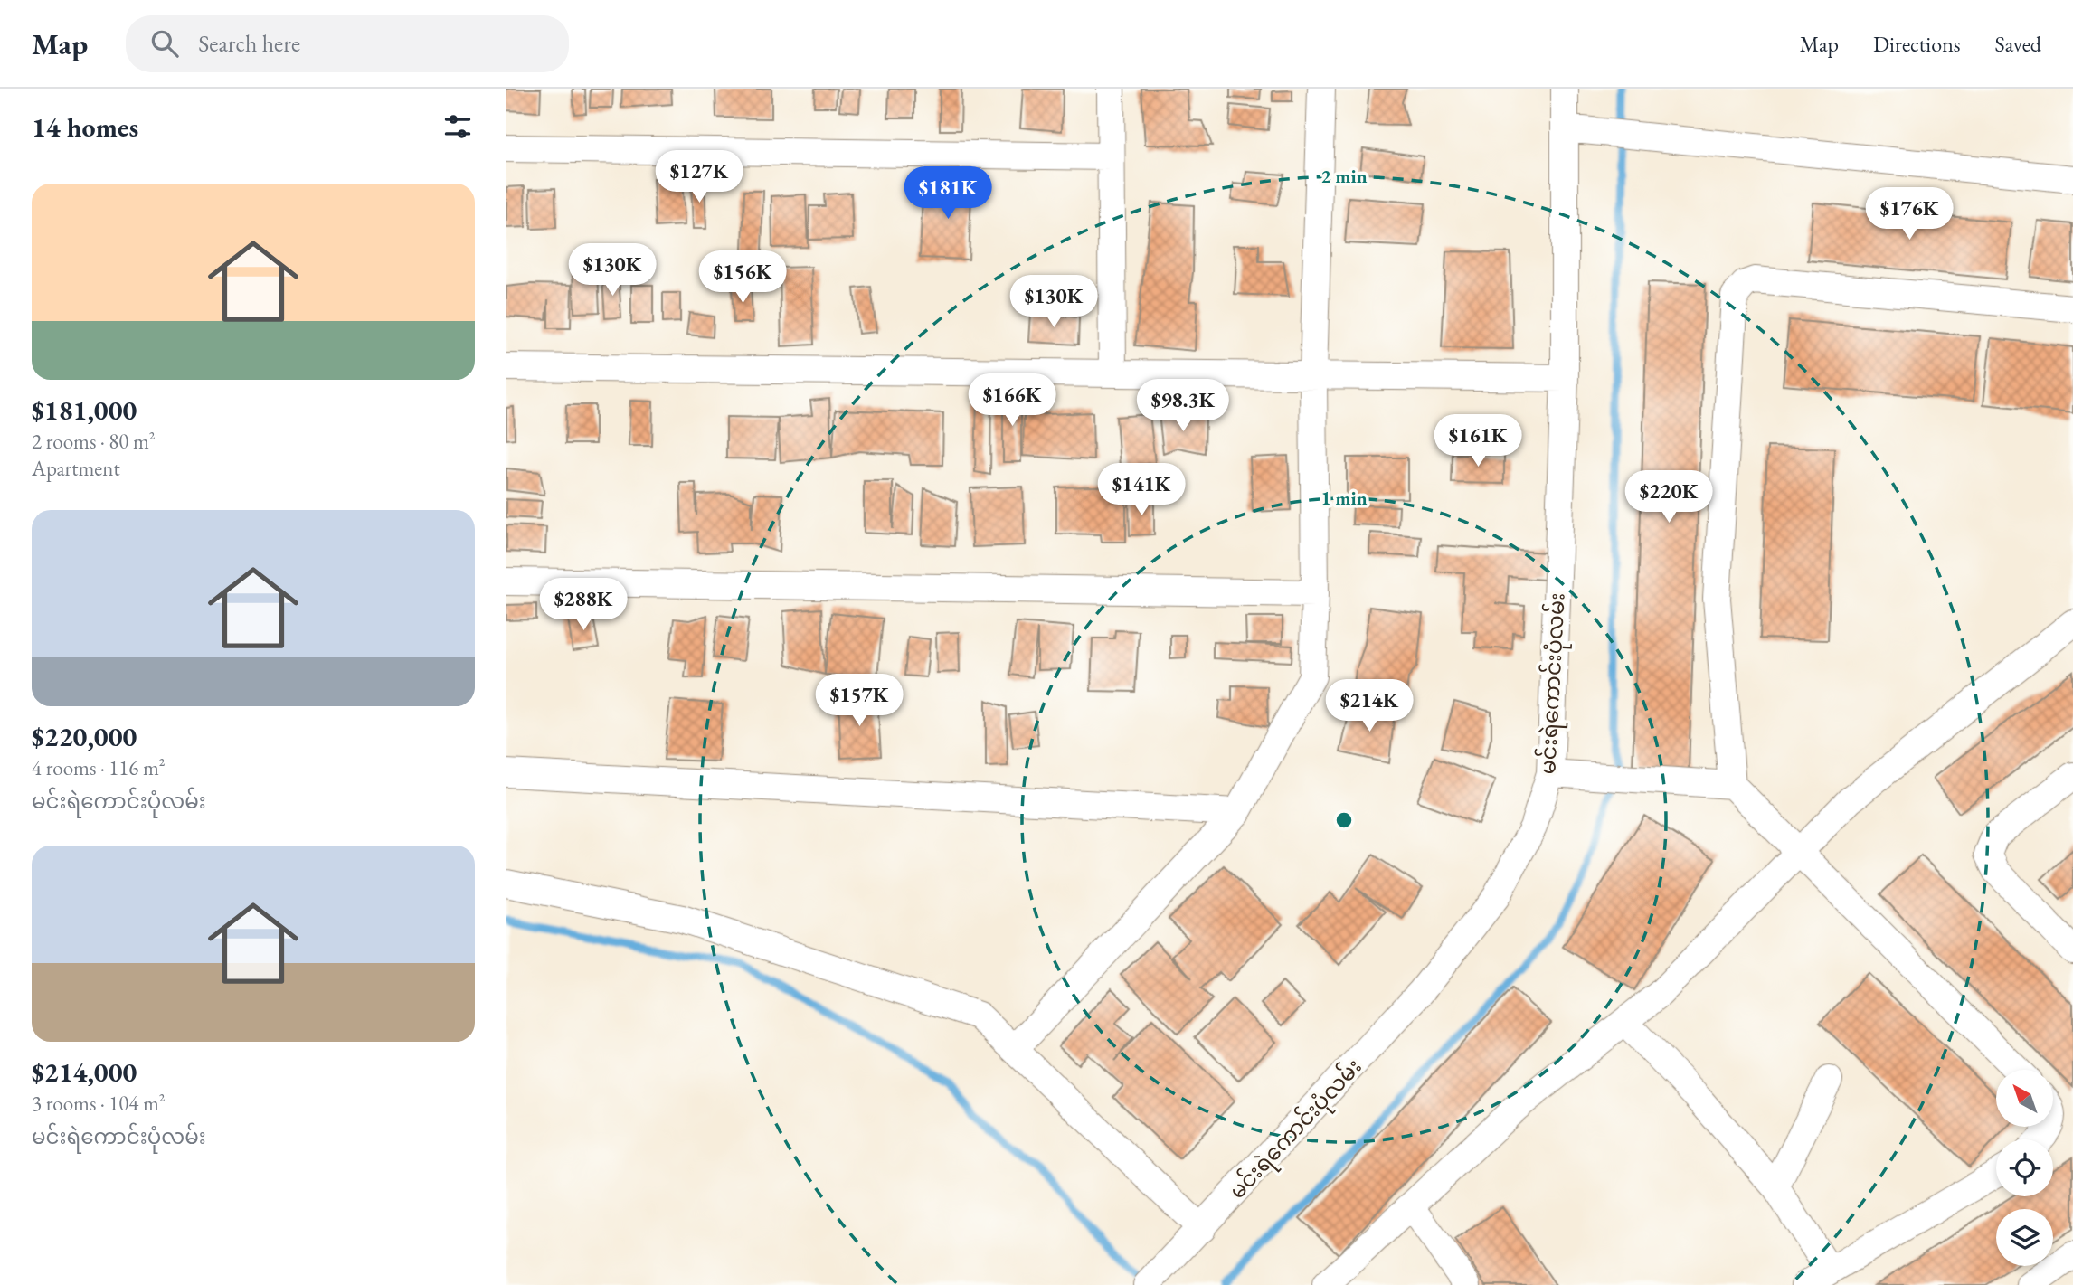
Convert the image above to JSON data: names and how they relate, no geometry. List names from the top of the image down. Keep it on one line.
{"streets":{"street":["မင်းရဲကောင်းပုံလမ်း"]},"north":"top left","page":{"header":"Map","search":"Search here","nav":["Map","Directions","Saved"],"heading":"14 homes","price":["$127K","$181K","$176K","$130K","$156K","$130K","$166K","$98.3K","$161K","$141K","$220K","$288K","$157K","$214K"],"list":[{"name":"$181,000","note":"2 rooms · 80 m² · Apartment"},{"name":"$220,000","note":"4 rooms · 116 m² · မင်းရဲကောင်းပုံလမ်း"},{"name":"$214,000","note":"3 rooms · 104 m² · မင်းရဲကောင်းပုံလမ်း"}]},"rings":["2 min","1 min"]}
